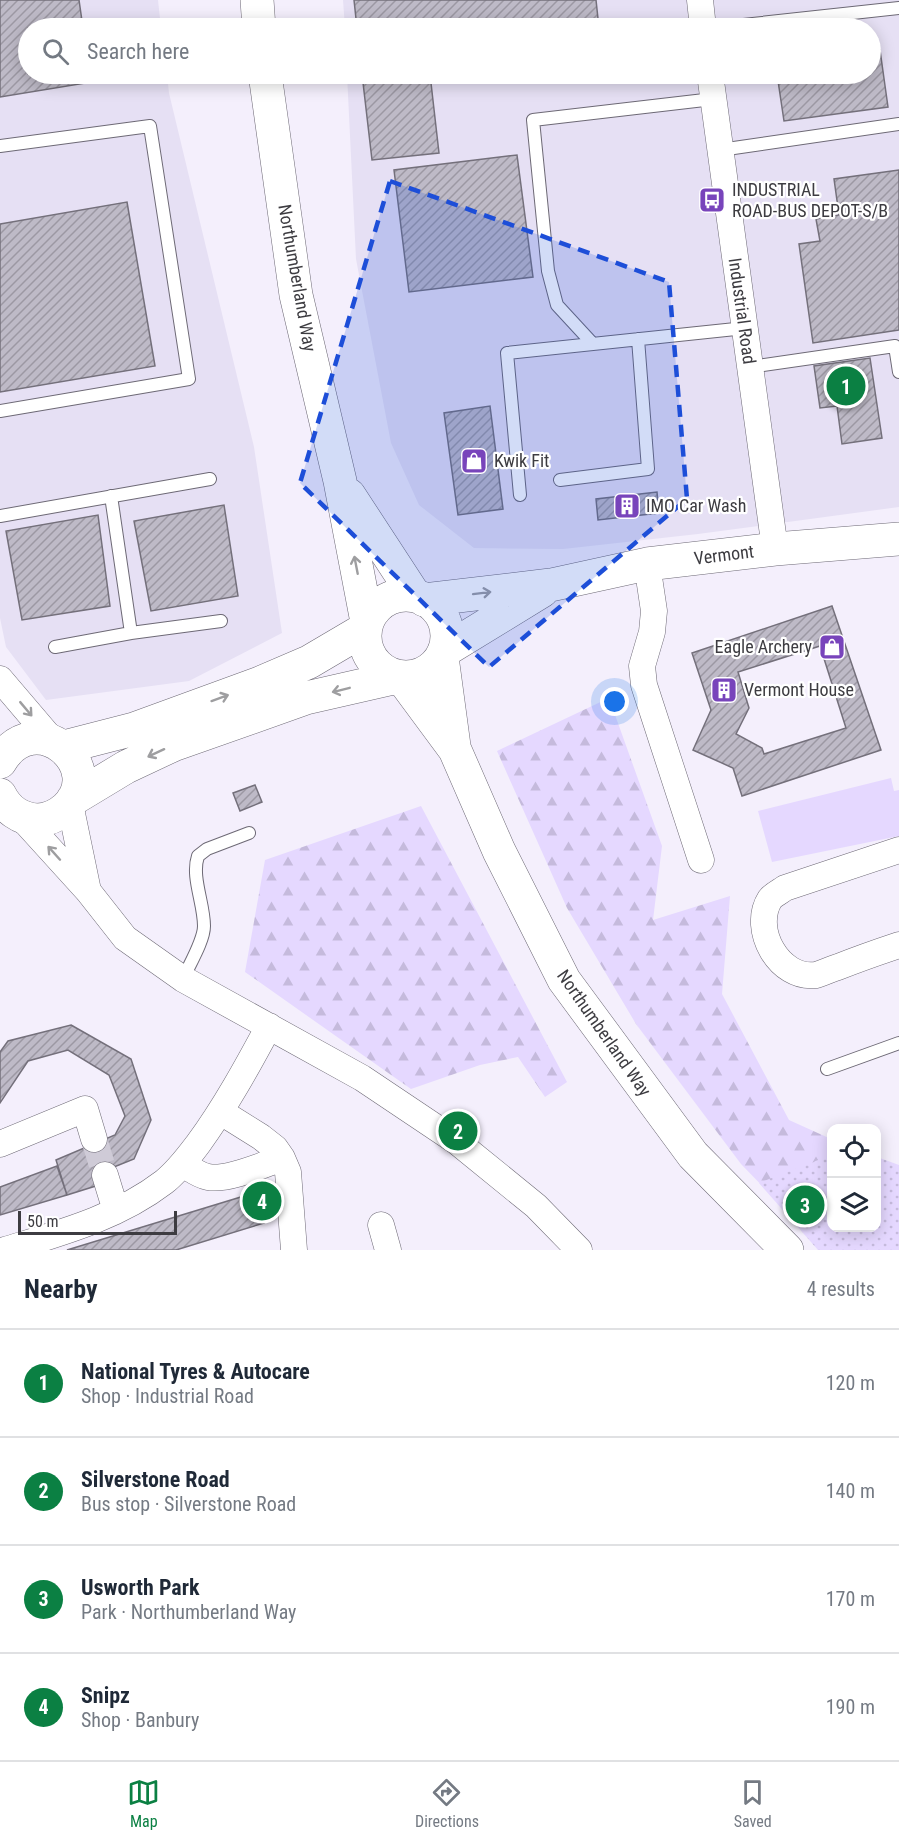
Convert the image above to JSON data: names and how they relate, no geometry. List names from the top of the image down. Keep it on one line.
{"streets":{"main road":["Northumberland Way","Vermont"],"street":["Industrial Road"]},"crossings":[["Northumberland Way","Vermont"],["Industrial Road","Vermont"]],"places":{"bus stop":["INDUSTRIAL ROAD-BUS DEPOT-S/B"],"shop":["Kwik Fit","Eagle Archery"],"building":["IMO Car Wash","Vermont House"]},"scale_bar":"50 m","page":{"search":"Search here","pins":["1","2","4","3"],"scale":"50 m","heading":["Nearby","4 results"],"list":[{"mark":"1","name":"National Tyres & Autocare","note":"Shop · Industrial Road","value":"120 m"},{"mark":"2","name":"Silverstone Road","note":"Bus stop · Silverstone Road","value":"140 m"},{"mark":"3","name":"Usworth Park","note":"Park · Northumberland Way","value":"170 m"},{"mark":"4","name":"Snipz","note":"Shop · Banbury","value":"190 m"}],"nav":["Map","Directions","Saved"]}}
